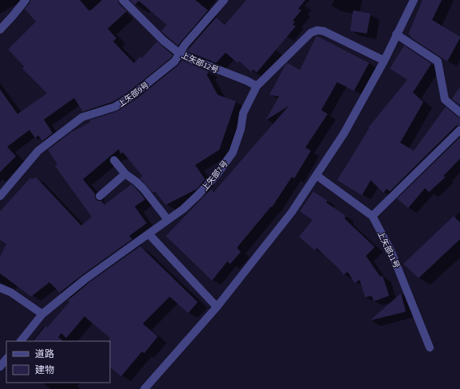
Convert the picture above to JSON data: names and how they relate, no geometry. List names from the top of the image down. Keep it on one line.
{"streets":{"street":["上矢部12号","上矢部9号","上矢部7号","上矢部11号"]},"crossings":[["上矢部12号","上矢部9号"],["上矢部12号","上矢部7号"]],"legend":["道路","建物"]}
